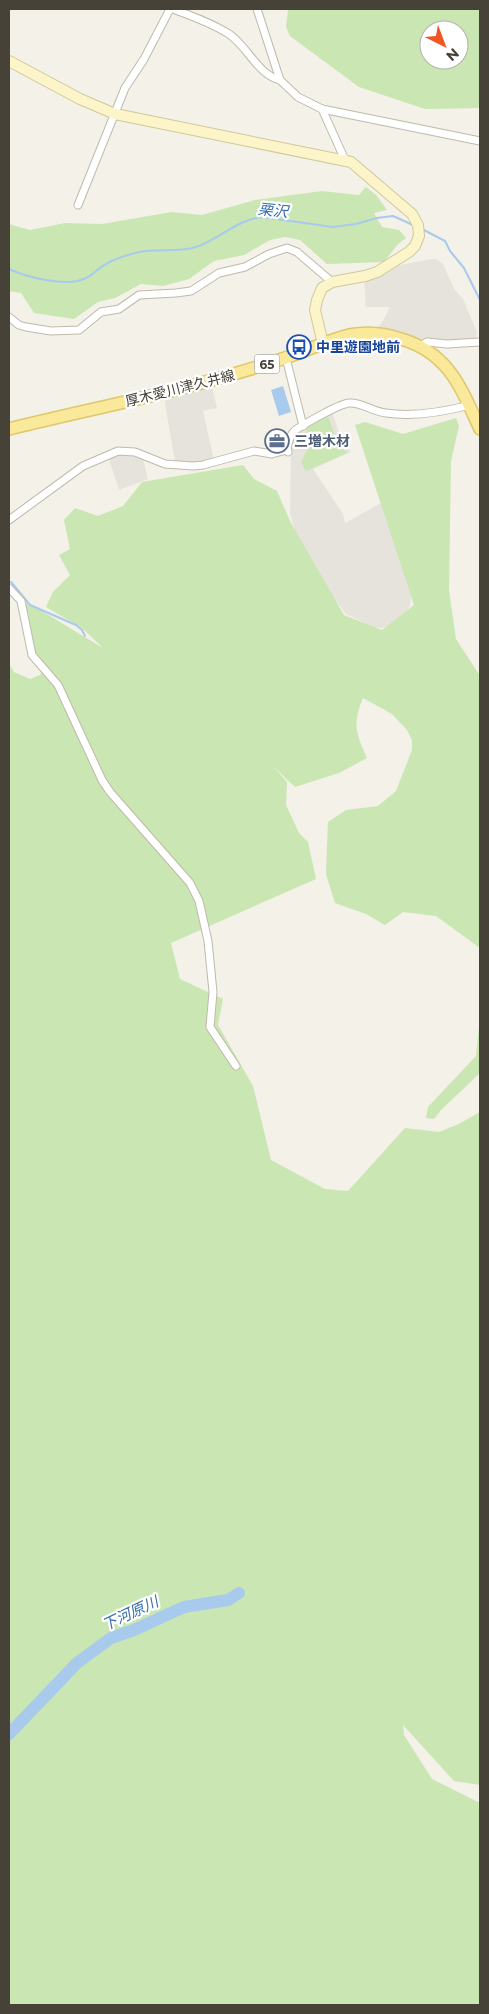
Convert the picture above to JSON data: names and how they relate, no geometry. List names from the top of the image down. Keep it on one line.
{"streets":{"main road":["65","厚木愛川津久井線"]},"water":["栗沢","下河原川"],"places":{"bus stop":["中里遊園地前"],"office":["三増木材"]},"north":"bottom right"}
